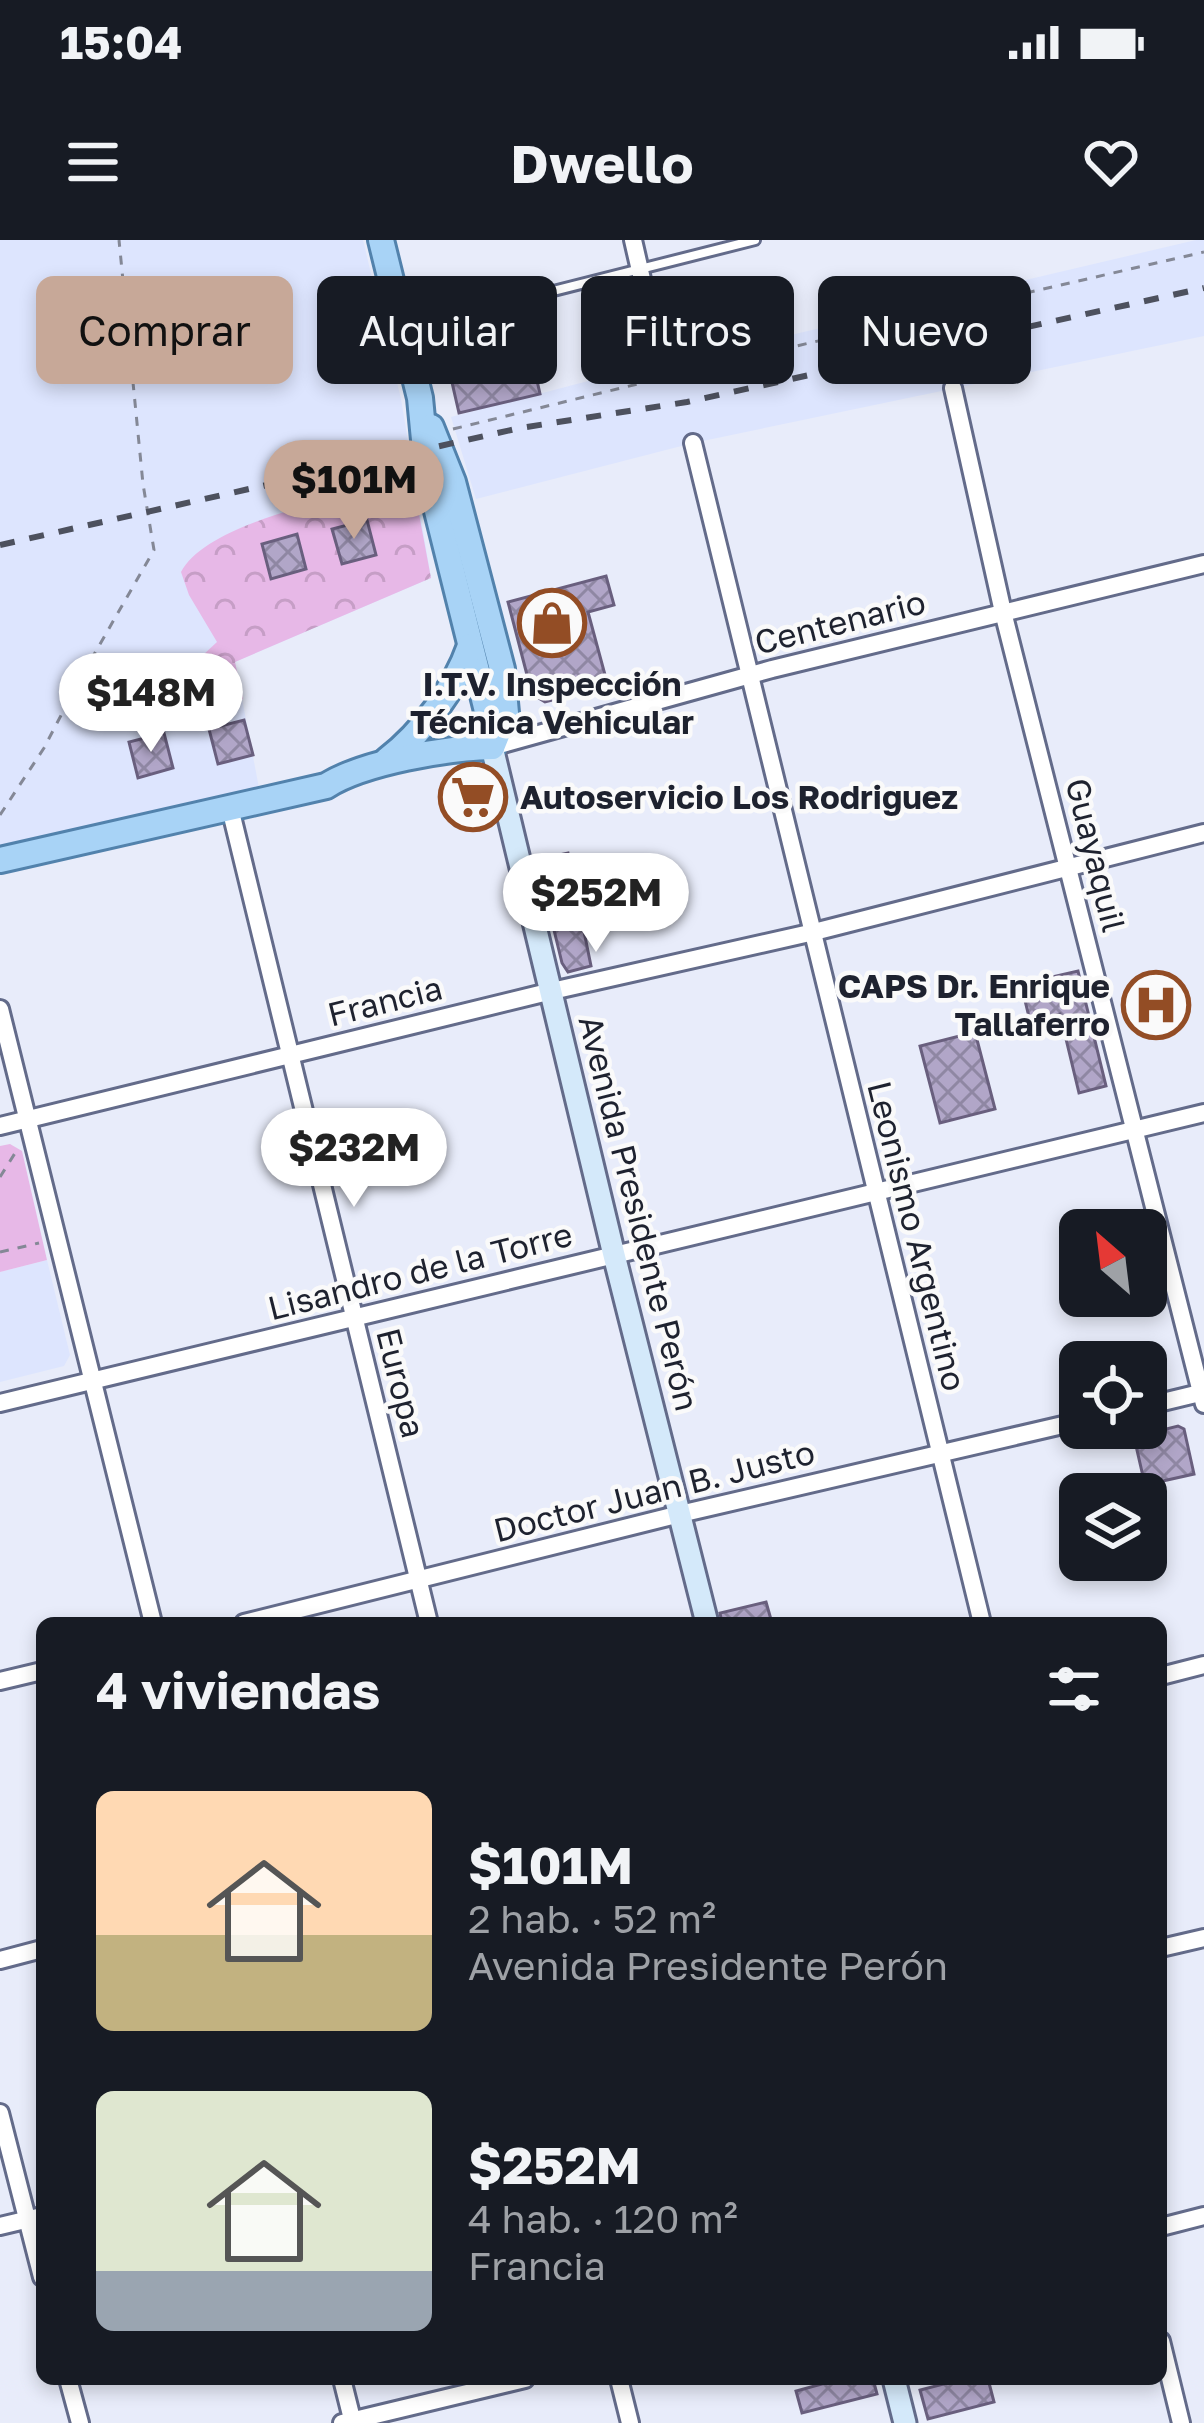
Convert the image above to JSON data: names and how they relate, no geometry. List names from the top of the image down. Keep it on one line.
{"streets":{"main road":["Avenida Presidente Perón"],"street":["Centenario","Guayaquil","Francia","Leonismo Argentino","Lisandro de la Torre","Europa","Doctor Juan B. Justo"]},"crossings":[["Centenario","Guayaquil"],["Centenario","Avenida Presidente Perón"],["Centenario","Leonismo Argentino"],["Guayaquil","Francia"],["Guayaquil","Lisandro de la Torre"],["Francia","Avenida Presidente Perón"],["Francia","Leonismo Argentino"],["Francia","Europa"],["Avenida Presidente Perón","Lisandro de la Torre"],["Avenida Presidente Perón","Doctor Juan B. Justo"],["Leonismo Argentino","Lisandro de la Torre"],["Leonismo Argentino","Doctor Juan B. Justo"],["Lisandro de la Torre","Europa"],["Europa","Doctor Juan B. Justo"]],"places":{"shop":["I.T.V. Inspección Técnica Vehicular"],"supermarket":["Autoservicio Los Rodriguez"],"hospital":["CAPS Dr. Enrique Tallaferro"]},"north":"top left","page":{"status":"15:04","header":"Dwello","chip":["Comprar","Alquilar","Filtros","Nuevo"],"price":["$101M","$148M","$252M","$232M"],"heading":"4 viviendas","list":[{"name":"$101M","note":"2 hab. · 52 m² · Avenida Presidente Perón"},{"name":"$252M","note":"4 hab. · 120 m² · Francia"}]}}
